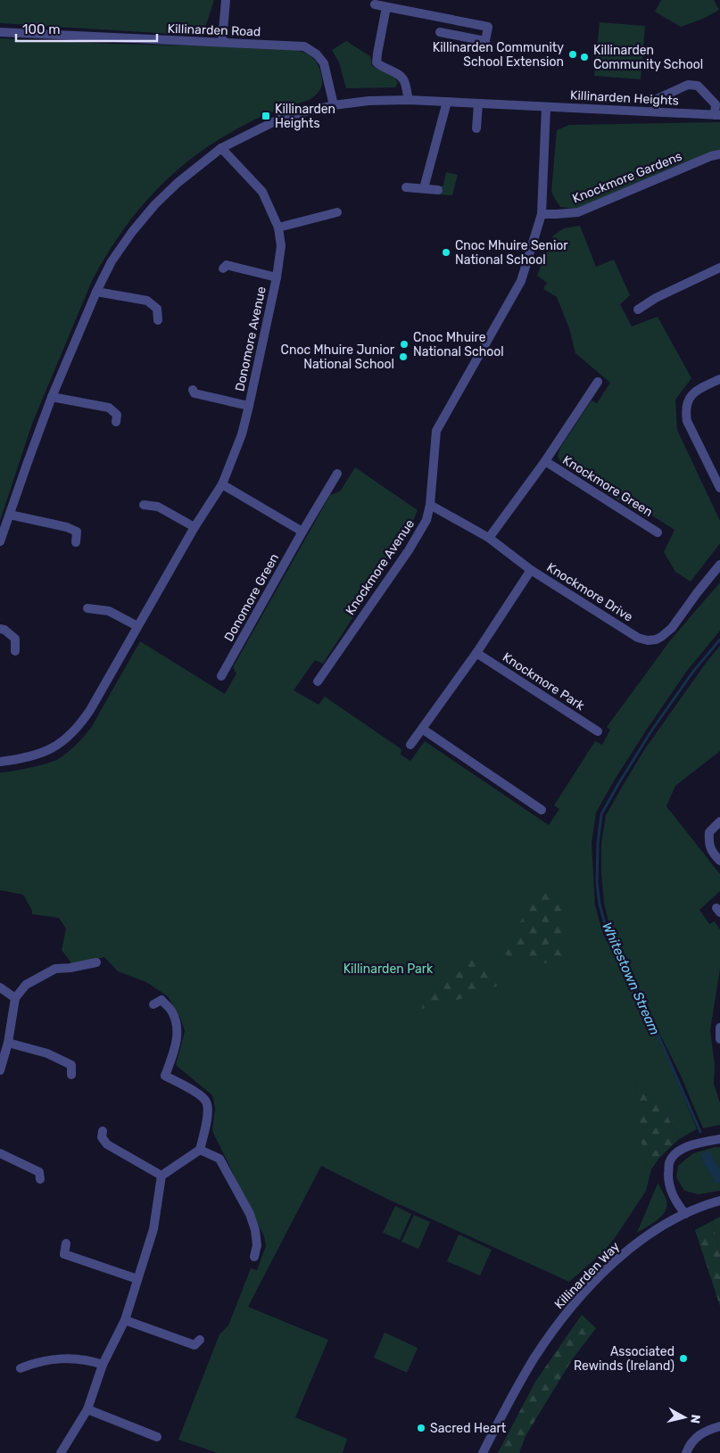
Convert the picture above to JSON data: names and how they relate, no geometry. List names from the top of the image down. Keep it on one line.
{"streets":{"street":["Killinarden Road","Killinarden Heights","Knockmore Gardens","Donomore Avenue","Knockmore Green","Knockmore Avenue","Knockmore Drive","Donomore Green","Knockmore Park","Killinarden Way"]},"crossings":[["Killinarden Road","Killinarden Heights"],["Killinarden Heights","Donomore Avenue"],["Killinarden Heights","Knockmore Avenue"],["Knockmore Gardens","Knockmore Avenue"],["Knockmore Green","Knockmore Drive"],["Knockmore Avenue","Knockmore Drive"]],"water":["Whitestown Stream"],"parks":["Killinarden Park"],"places":{"other":["Killinarden Community School Extension","Killinarden Community School","Cnoc Mhuire Senior National School","Cnoc Mhuire National School","Cnoc Mhuire Junior National School","Associated Rewinds (Ireland)","Sacred Heart"],"transit":["Killinarden Heights"]},"scale_bar":"100 m","north":"right"}
